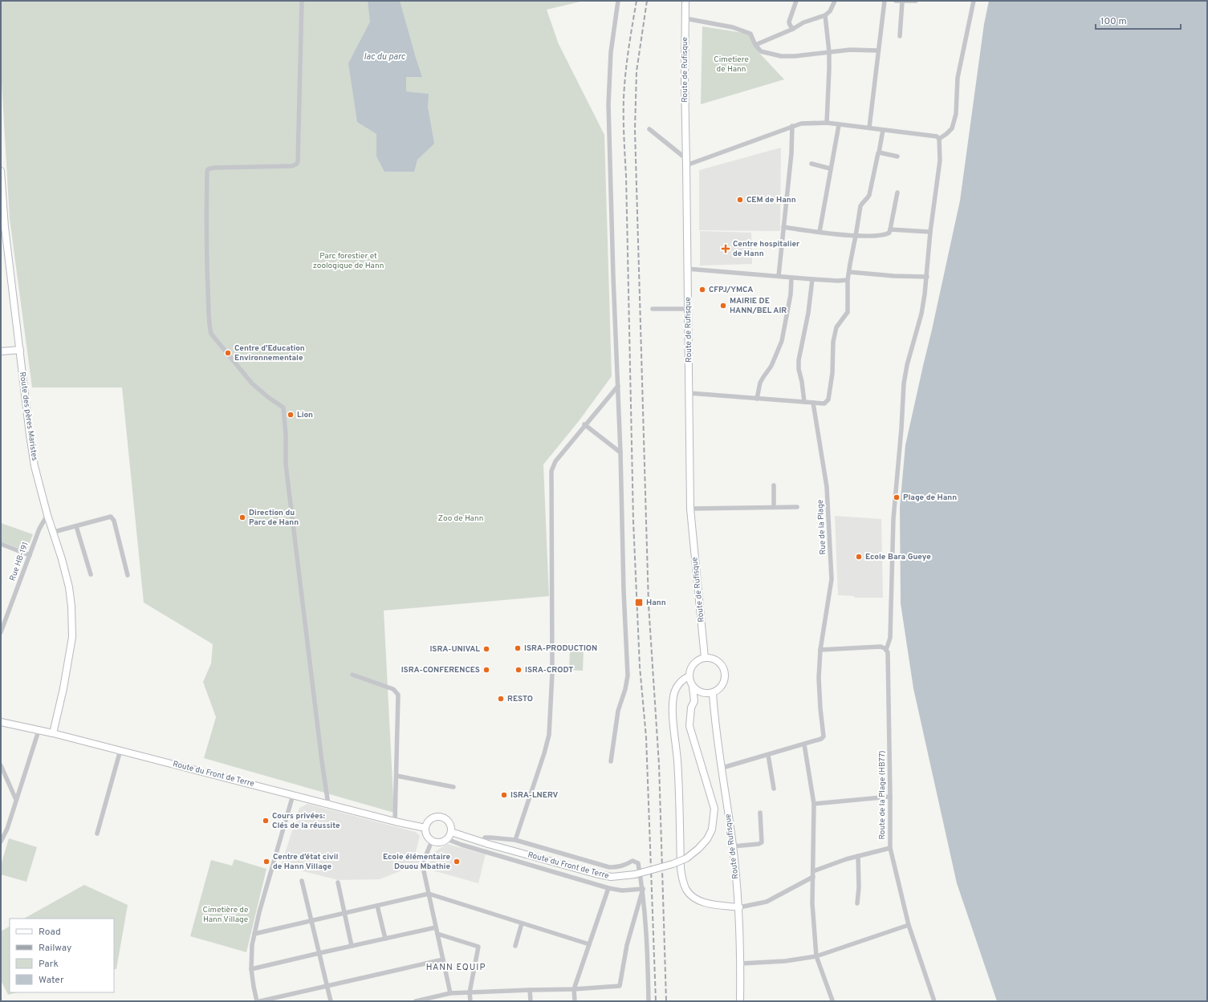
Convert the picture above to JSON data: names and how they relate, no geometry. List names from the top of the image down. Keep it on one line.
{"streets":{"main road":["Route de Rufisque","Route des pères Maristes","Route du Front de Terre"],"street":["Rue de la Plage","Rue HB-191","Route de la Plage (HB77)"]},"crossings":[["Route de Rufisque","Route du Front de Terre"],["Route des pères Maristes","Rue HB-191"],["Route des pères Maristes","Route du Front de Terre"]],"districts":["HANN EQUIP"],"water":["lac du parc"],"parks":["Cimetiere de Hann","Parc forestier et zoologique de Hann","Zoo de Hann","Cimetière de Hann Village"],"places":{"other":["CEM de Hann","CFPJ/YMCA","MAIRIE DE HANN/BEL AIR","Centre d'Education Environnementale","Lion","Plage de Hann","Direction du Parc de Hann","Ecole Bara Gueye","ISRA-PRODUCTION","ISRA-UNIVAL","ISRA-CONFERENCES","ISRA-CRODT","RESTO","ISRA-LNERV","Cours privées: Clés de la réussite","Centre d’état civil de Hann Village","Ecole élémentaire Douou Mbathie"],"health":["Centre hospitalier de Hann"],"transit":["Hann"]},"legend":["Road","Railway","Park","Water"],"scale_bar":"100 m"}
